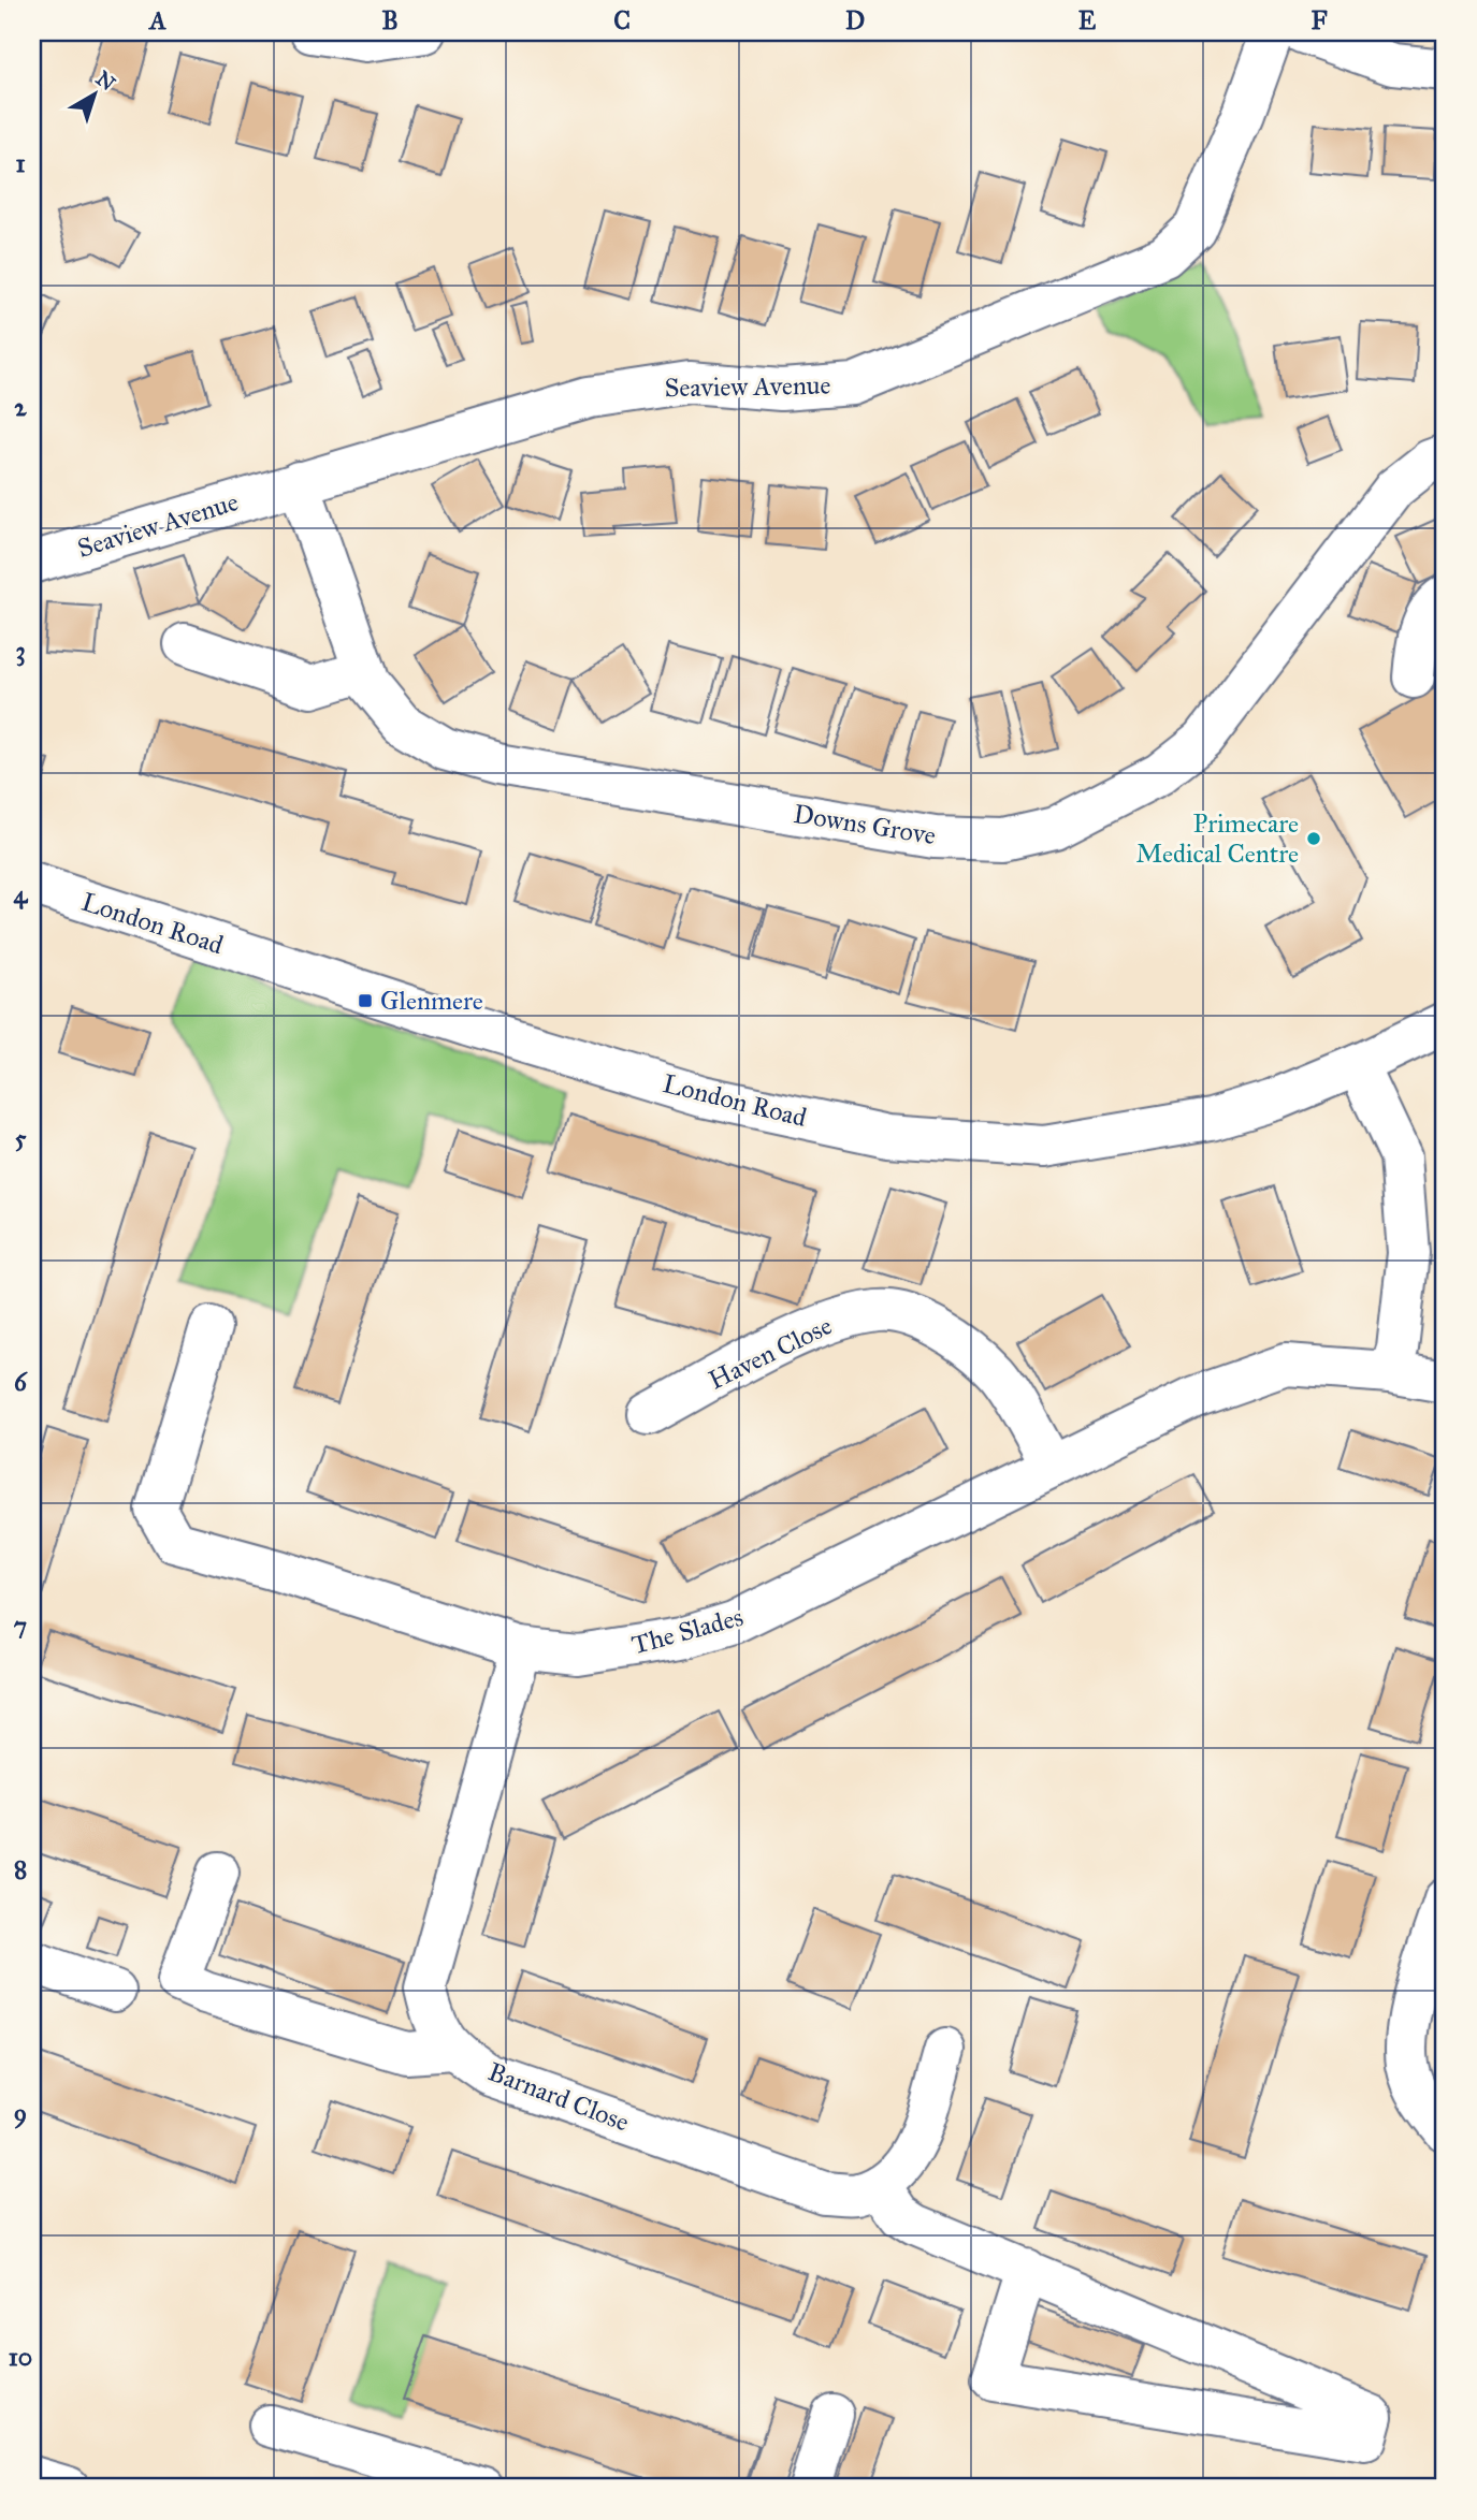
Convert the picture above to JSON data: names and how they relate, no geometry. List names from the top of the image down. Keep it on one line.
{"streets":{"main road":["Seaview Avenue","Downs Grove","London Road","Haven Close","The Slades","Barnard Close"]},"crossings":[["Seaview Avenue","Downs Grove"],["Haven Close","The Slades"],["The Slades","Barnard Close"]],"places":{"other":["Primecare Medical Centre"],"transit":["Glenmere"]},"north":"top right","grid":{"columns":["A","B","C","D","E","F"],"rows":["1","2","3","4","5","6","7","8","9","10"]}}
